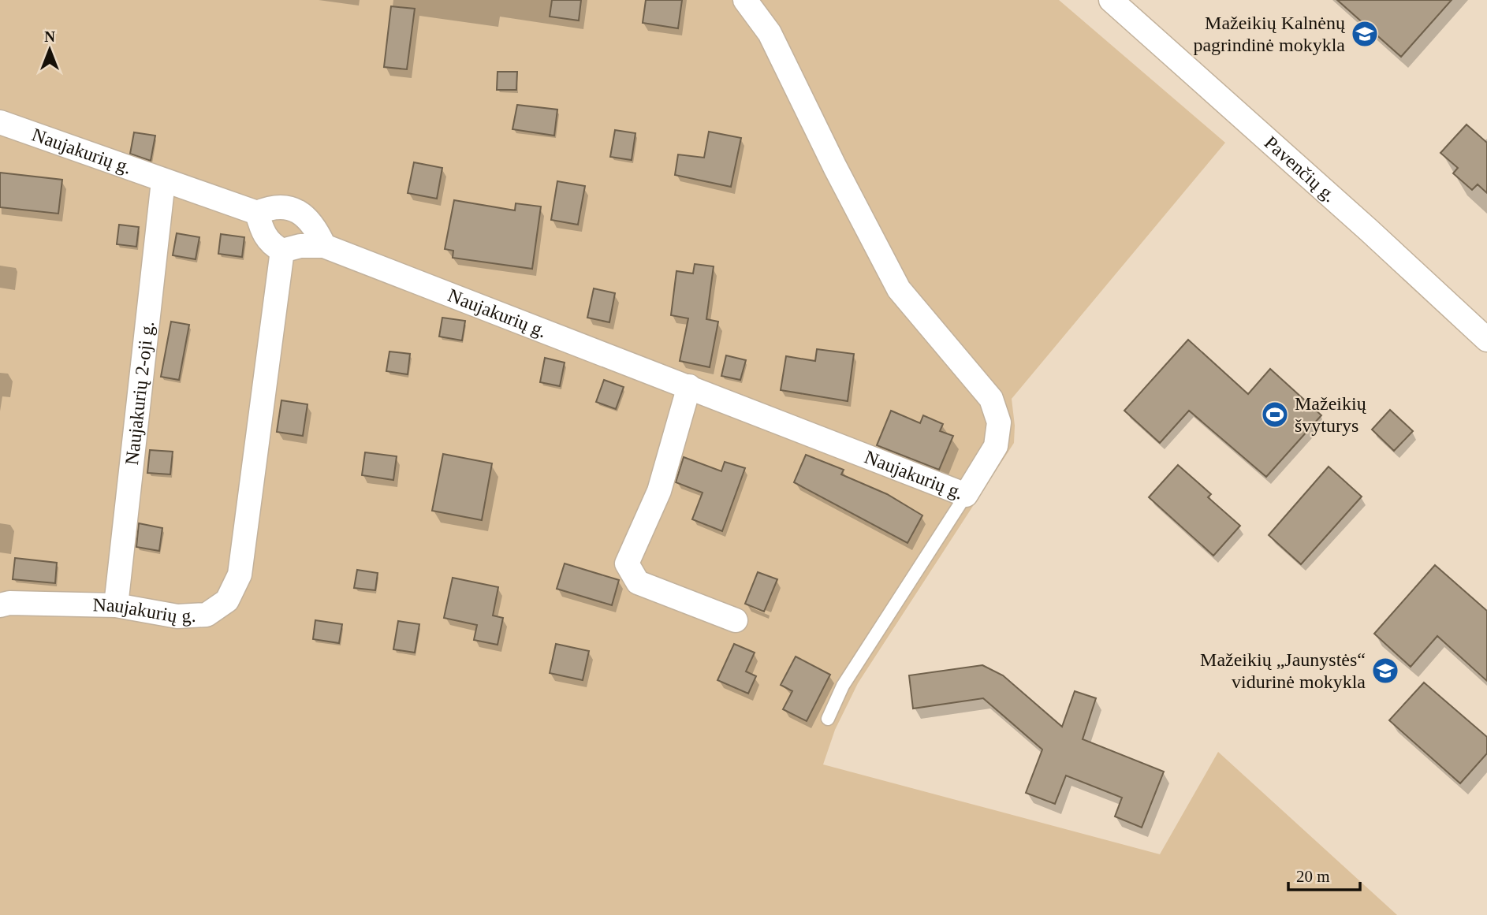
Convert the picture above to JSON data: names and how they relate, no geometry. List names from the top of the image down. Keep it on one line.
{"streets":{"street":["Naujakurių g.","Pavenčių g.","Naujakurių 2-oji g."]},"crossings":[["Naujakurių g.","Naujakurių 2-oji g."]],"places":{"school or university":["Mažeikių Kalnėnų pagrindinė mokykla","Mažeikių „Jaunystės“ vidurinė mokykla"],"sports":["Mažeikių švyturys"]},"scale_bar":"20 m","north":"top"}
